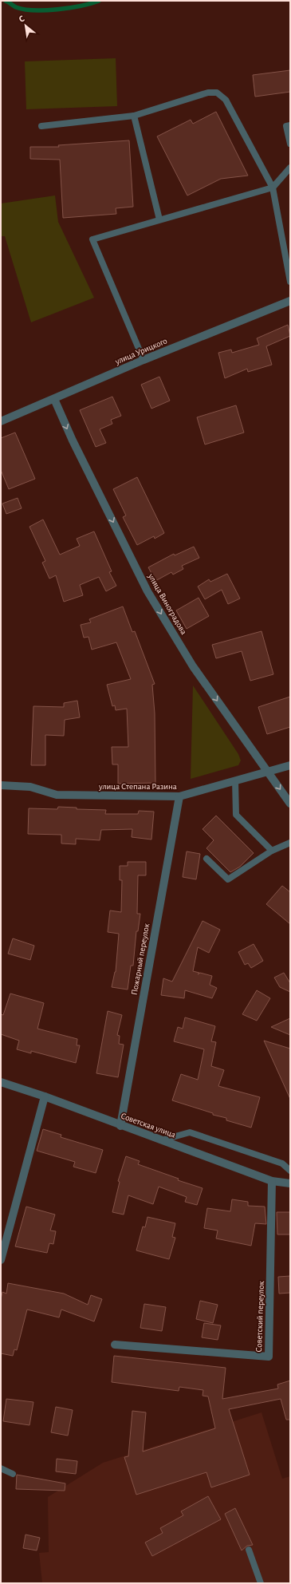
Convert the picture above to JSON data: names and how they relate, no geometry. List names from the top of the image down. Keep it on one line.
{"streets":{"street":["улица Урицкого","улица Виноградова","улица Степана Разина","Пожарный переулок","Советская улица","Советский переулок"]},"crossings":[["улица Урицкого","улица Виноградова"],["улица Виноградова","улица Степана Разина"],["улица Степана Разина","Пожарный переулок"],["Пожарный переулок","Советская улица"],["Советская улица","Советский переулок"]],"one_way":["улица Виноградова"],"north":"top left"}
